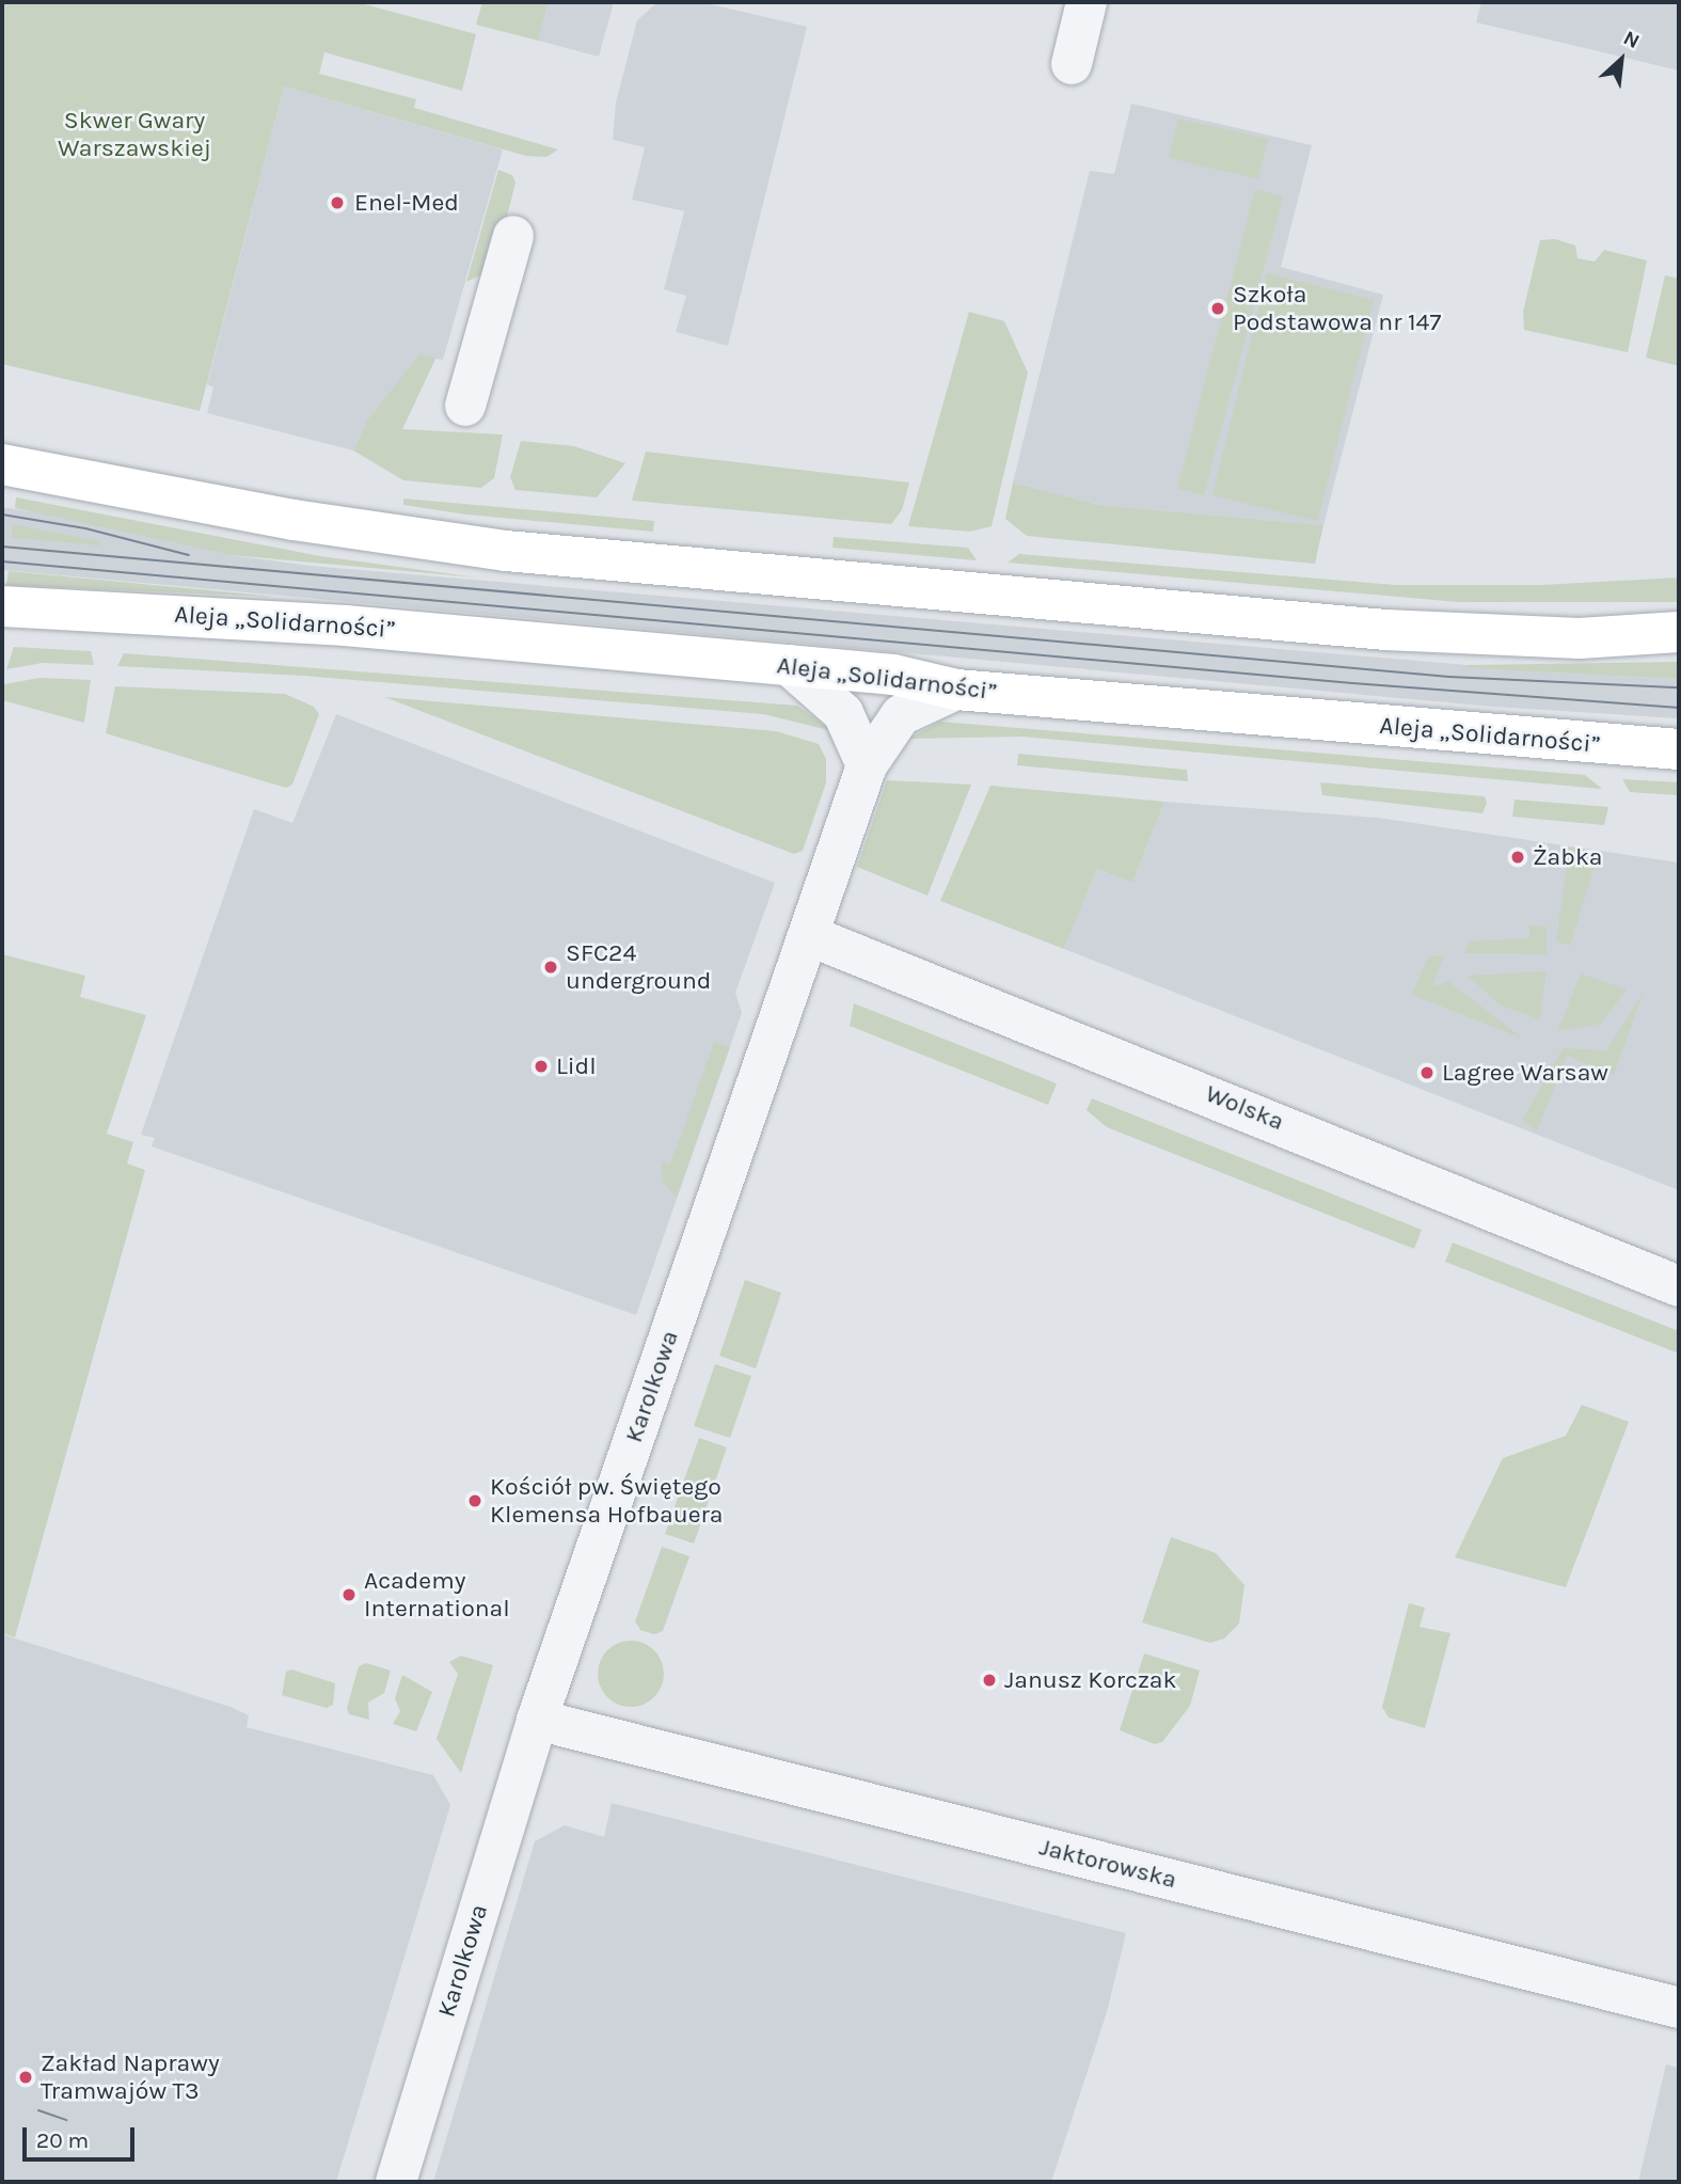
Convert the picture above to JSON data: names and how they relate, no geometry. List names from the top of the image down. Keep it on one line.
{"streets":{"main road":["Aleja „Solidarności”"],"street":["Wolska","Karolkowa","Jaktorowska"]},"crossings":[["Aleja „Solidarności”","Karolkowa"],["Wolska","Karolkowa"],["Karolkowa","Jaktorowska"]],"parks":["Skwer Gwary Warszawskiej"],"places":["Enel-Med","Szkoła Podstawowa nr 147","Żabka","SFC24 underground","Lidl","Lagree Warsaw","Kościół pw. Świętego Klemensa Hofbauera","Academy International","Janusz Korczak","Zakład Naprawy Tramwajów T3"],"scale_bar":"20 m","north":"top right"}
